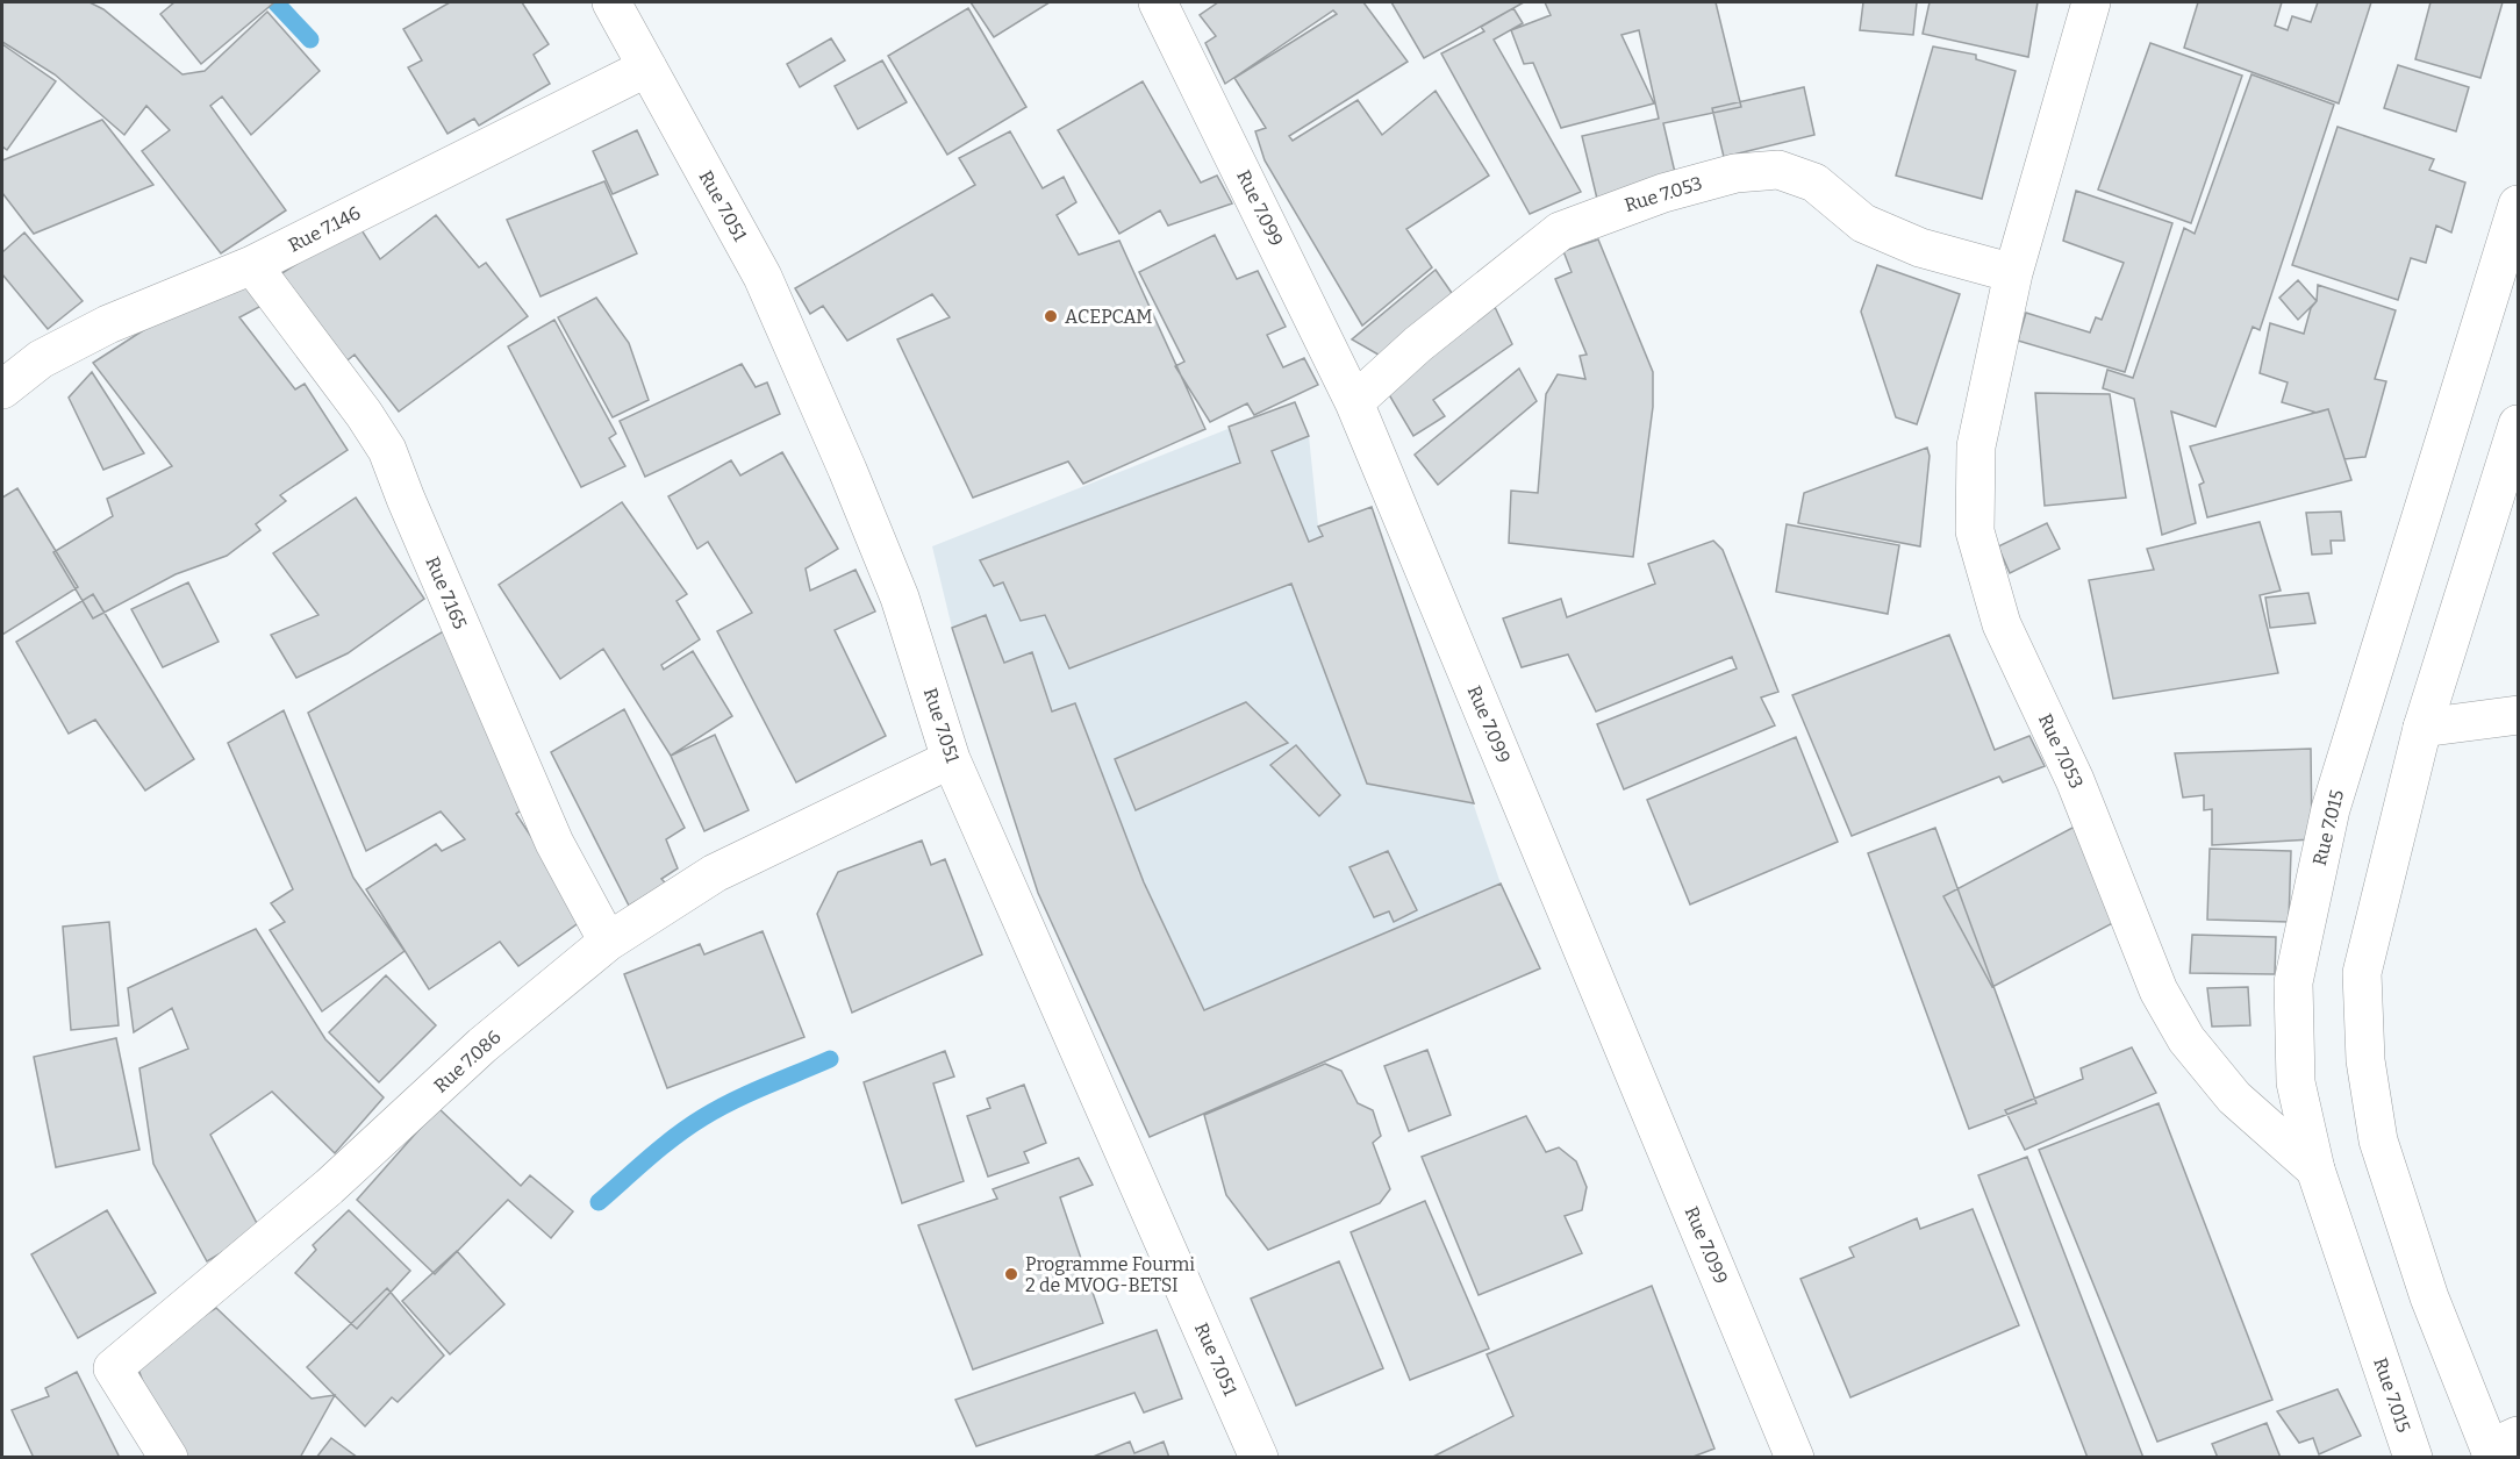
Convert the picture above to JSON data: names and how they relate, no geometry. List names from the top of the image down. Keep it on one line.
{"streets":{"street":["Rue 7.053","Rue 7.051","Rue 7.099","Rue 7.146","Rue 7.165","Rue 7.015","Rue 7.086"]},"crossings":[["Rue 7.053","Rue 7.099"],["Rue 7.053","Rue 7.015"],["Rue 7.051","Rue 7.146"],["Rue 7.051","Rue 7.086"],["Rue 7.146","Rue 7.165"],["Rue 7.165","Rue 7.086"]],"places":["ACEPCAM","Programme Fourmi 2 de MVOG-BETSI"]}
